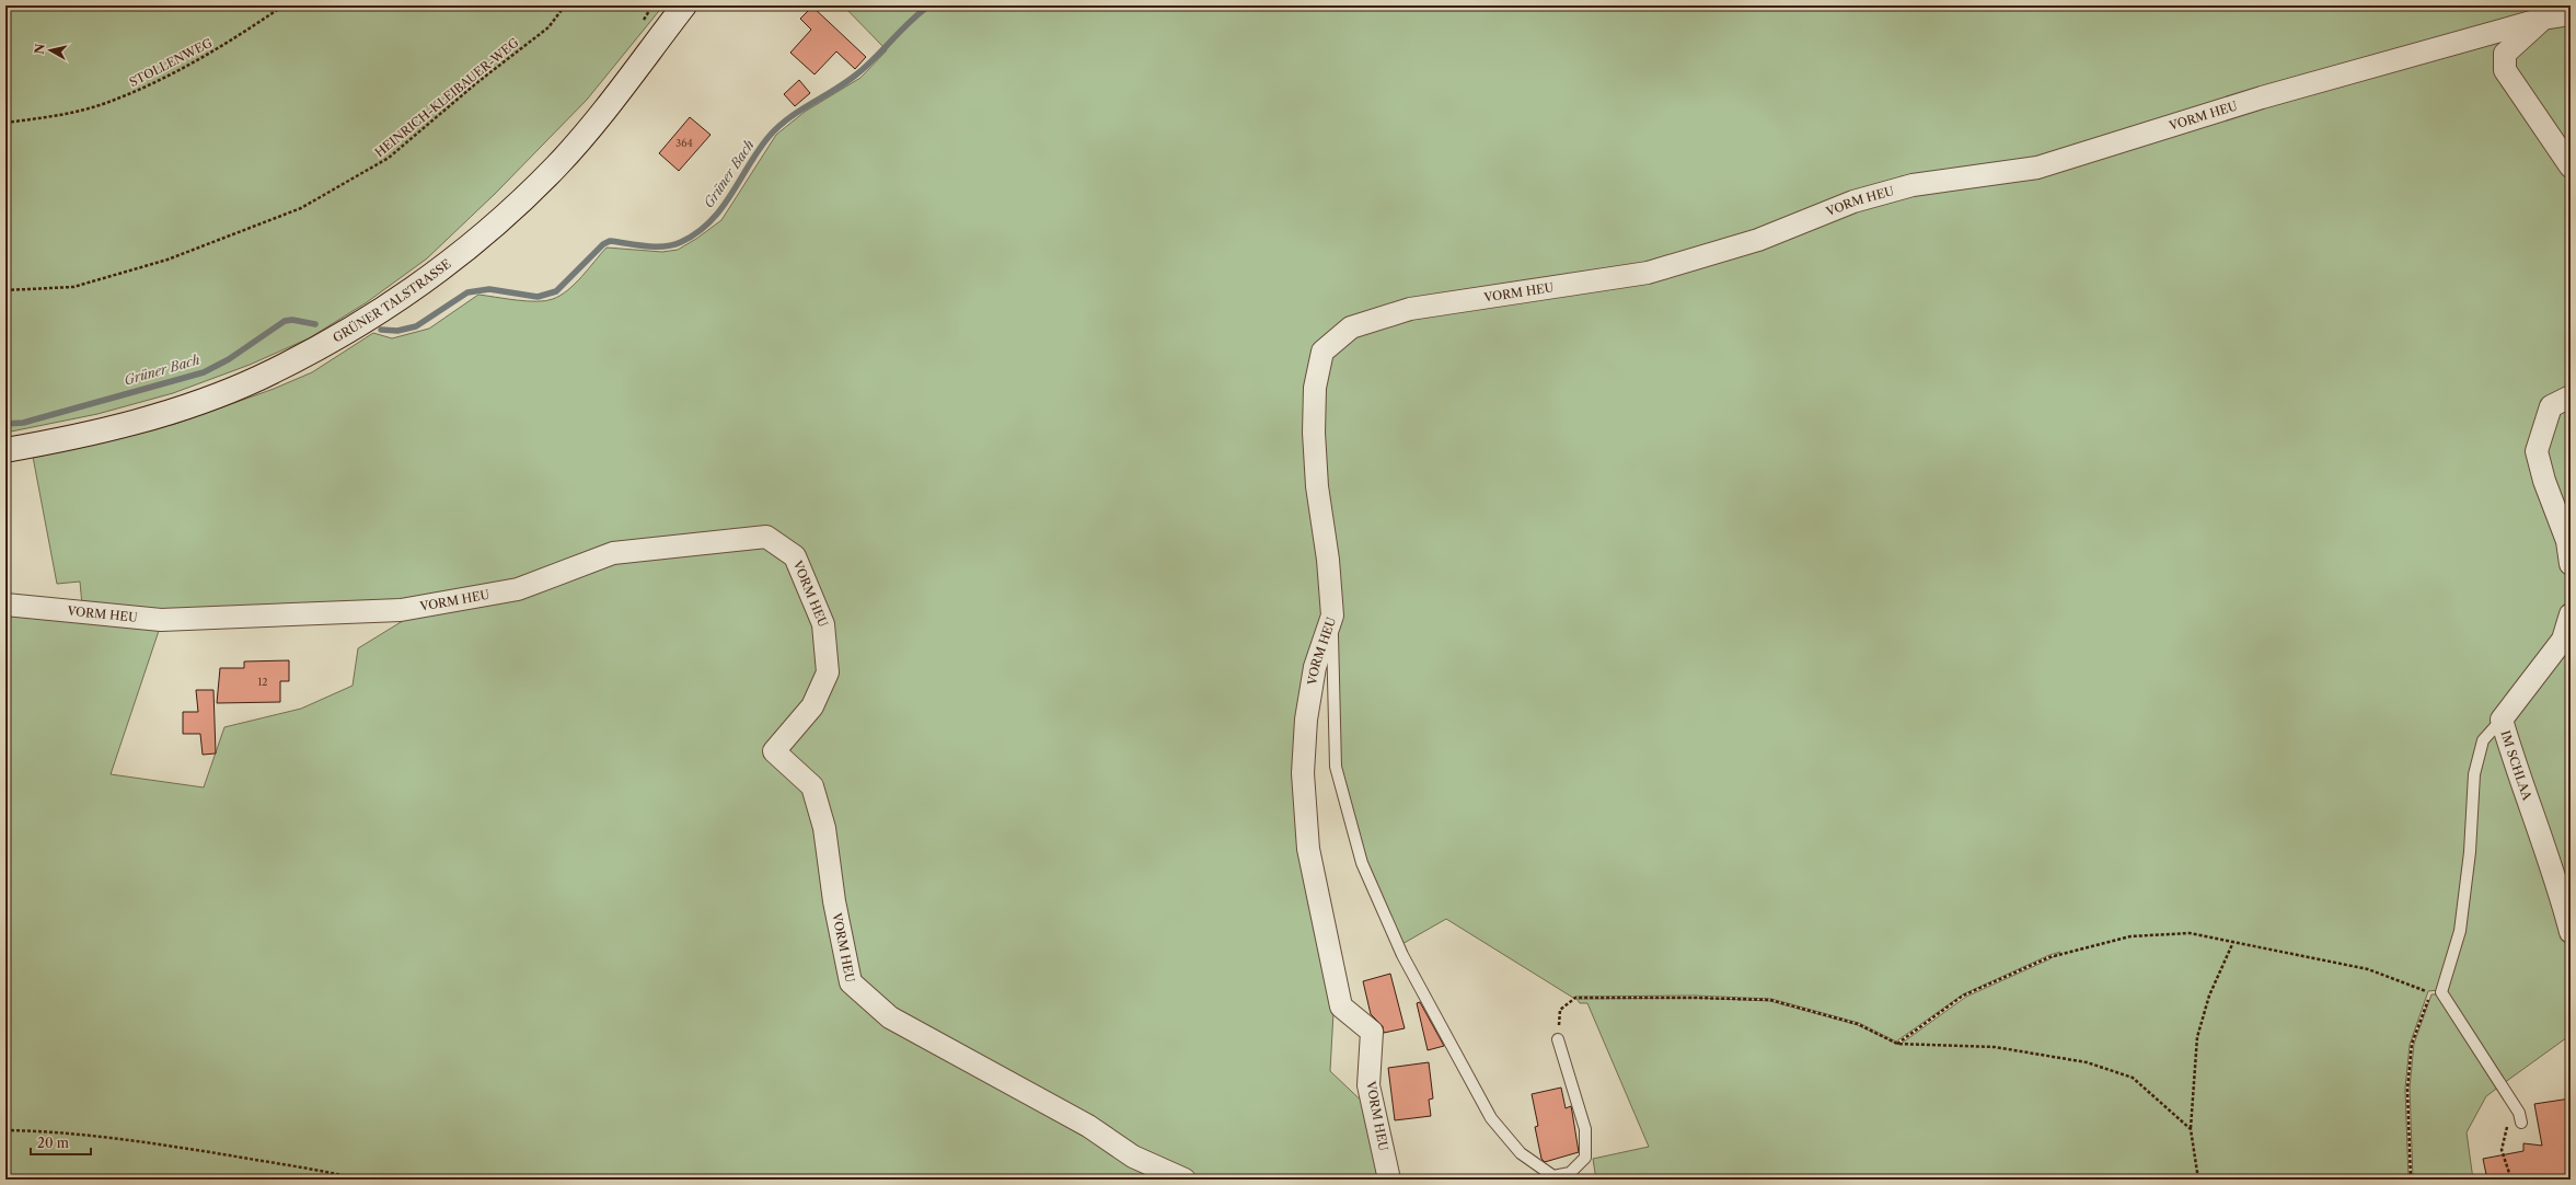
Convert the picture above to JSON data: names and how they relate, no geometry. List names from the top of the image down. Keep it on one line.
{"streets":{"main road":["GRÜNER TALSTRASSE"],"street":["VORM HEU","IM SCHLAA"],"path":["STOLLENWEG","HEINRICH-KLEIBAUER-WEG"]},"water":["Grüner Bach"],"house_numbers":["364","12"],"scale_bar":"20 m","north":"left"}
